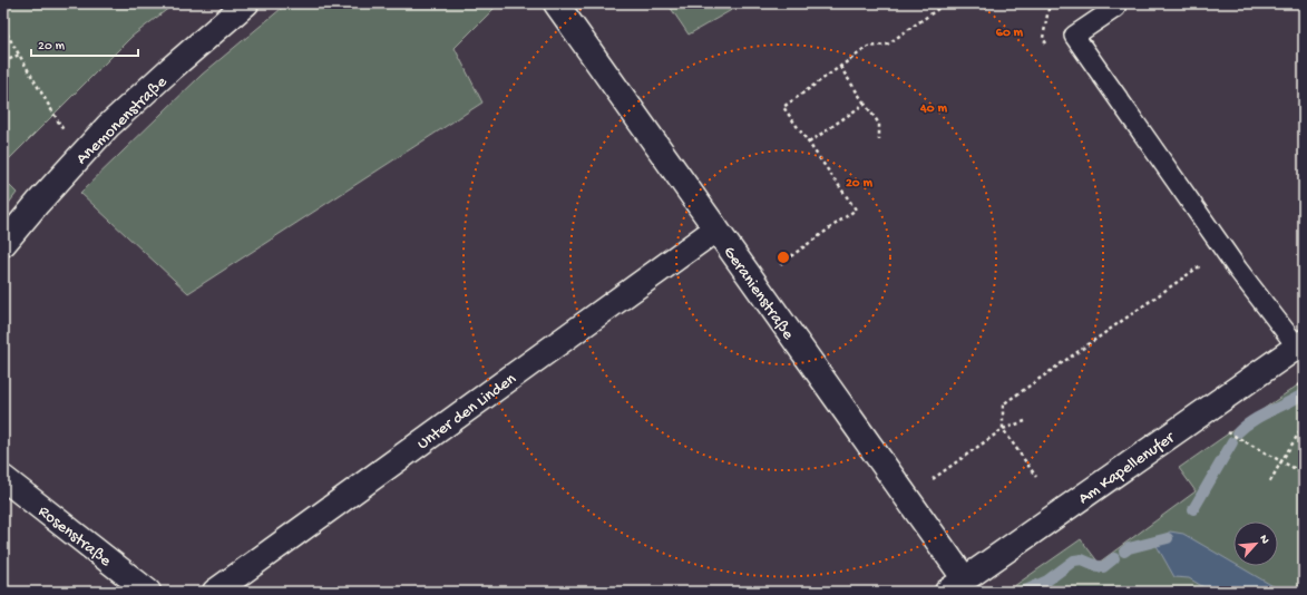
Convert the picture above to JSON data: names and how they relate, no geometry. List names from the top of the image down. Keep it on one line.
{"streets":{"street":["Anemonenstraße","Geranienstraße","Unter den Linden","Am Kapellenufer","Rosenstraße"]},"crossings":[["Geranienstraße","Unter den Linden"],["Geranienstraße","Am Kapellenufer"]],"scale_bar":"20 m","north":"top right","rings":["60 m","40 m","20 m"]}
